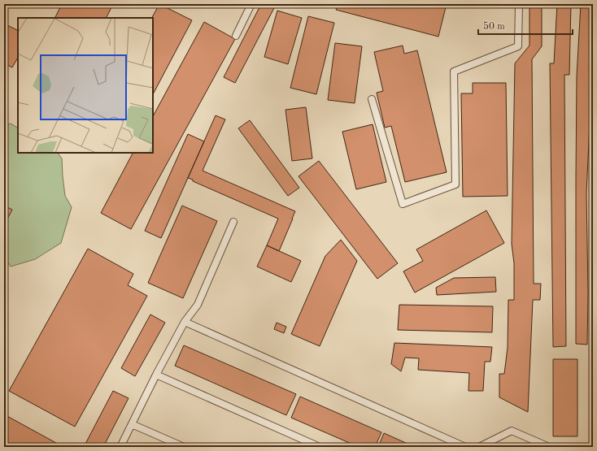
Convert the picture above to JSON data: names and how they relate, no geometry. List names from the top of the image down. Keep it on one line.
{"scale_bar":"50 m"}
